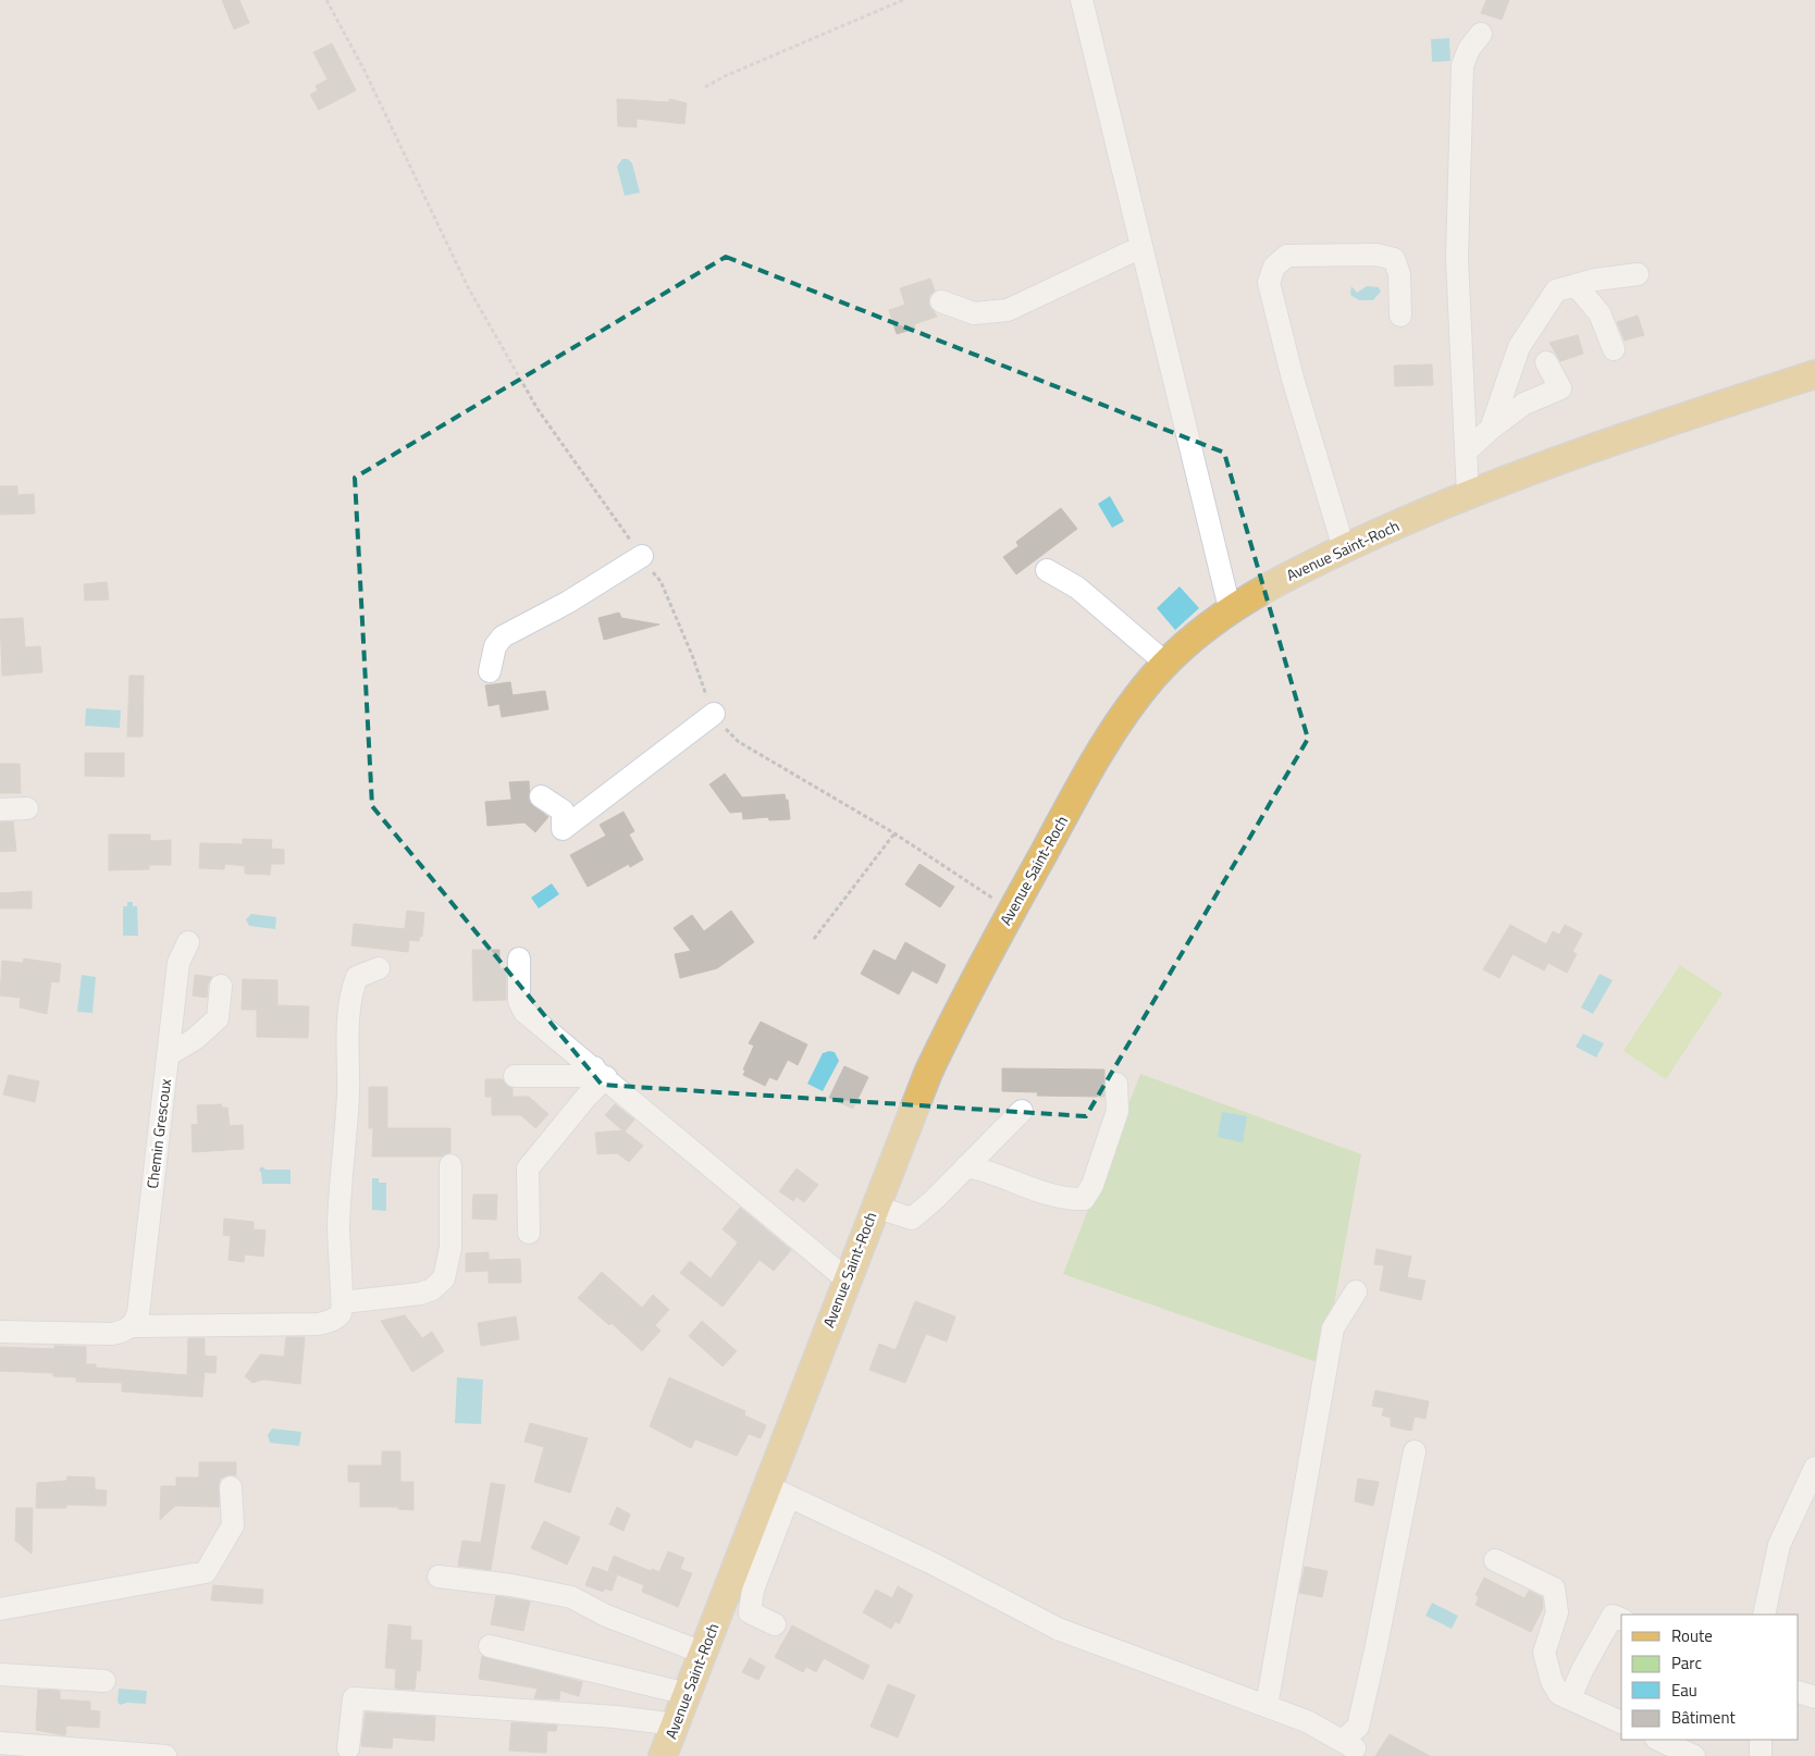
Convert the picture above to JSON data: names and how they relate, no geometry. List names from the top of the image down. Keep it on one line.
{"streets":{"main road":["Avenue Saint-Roch"],"street":["Chemin Grescoux"]},"legend":["Route","Parc","Eau","Bâtiment"]}
